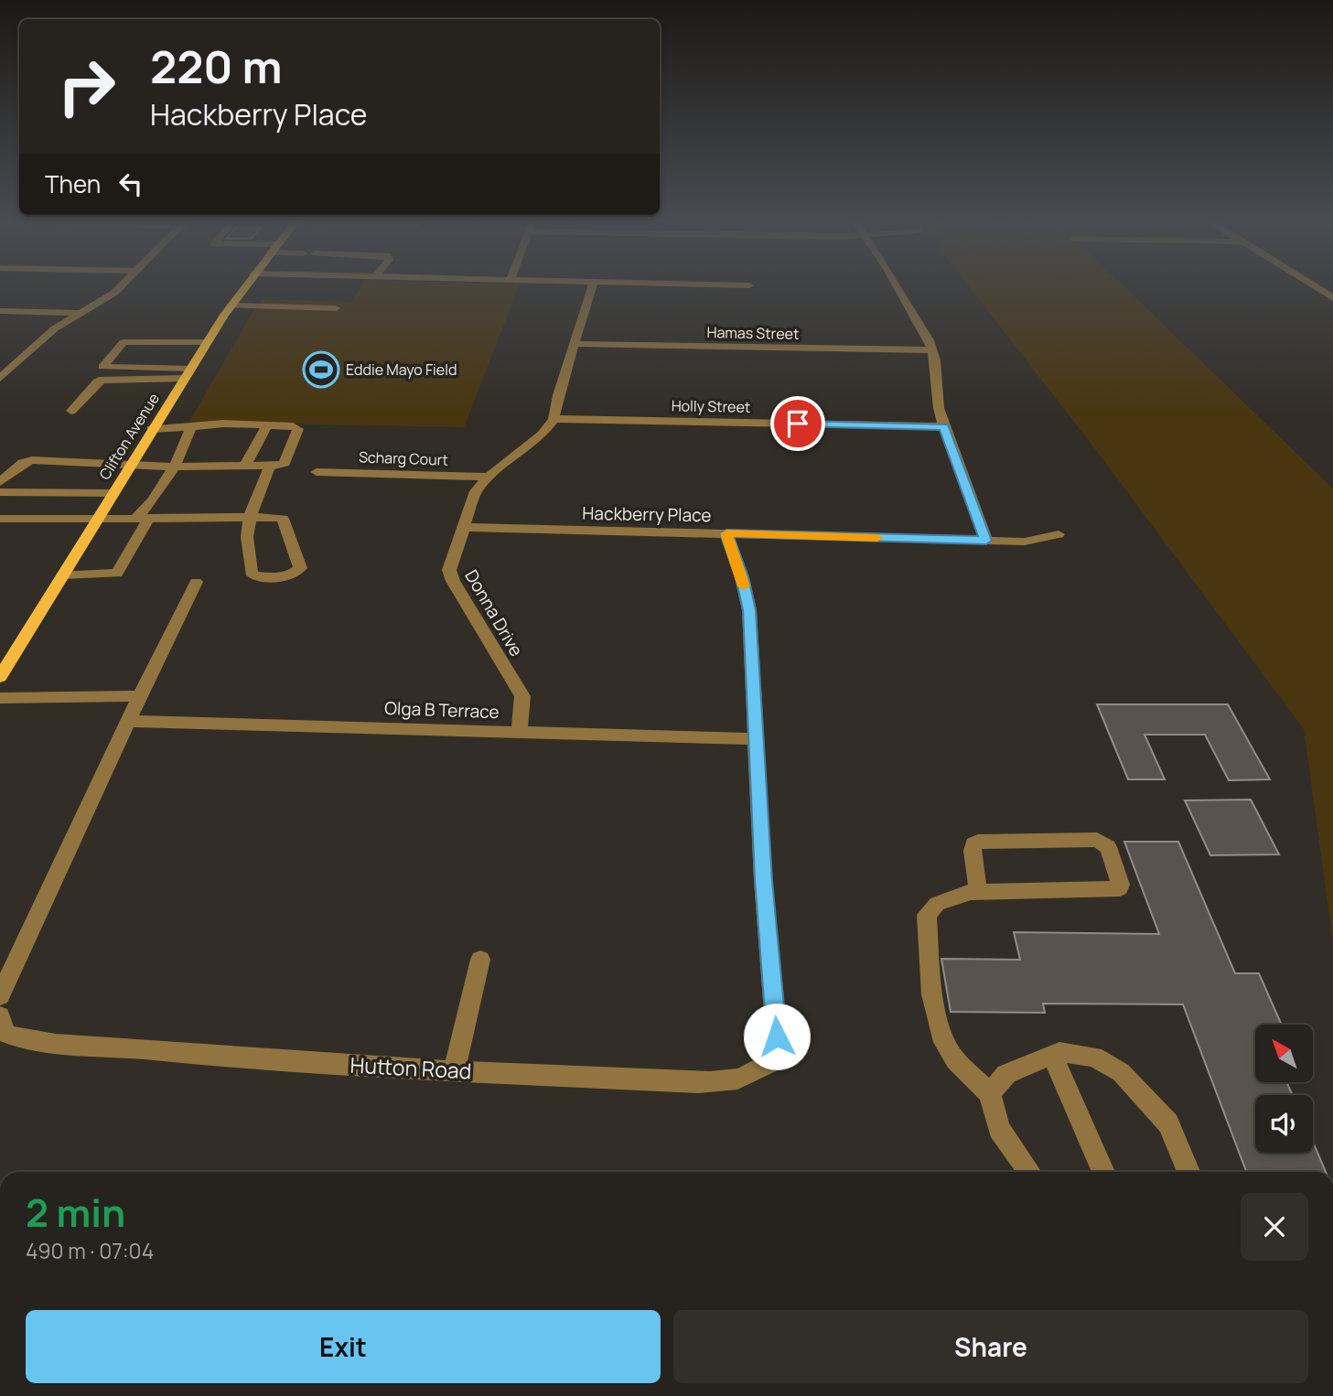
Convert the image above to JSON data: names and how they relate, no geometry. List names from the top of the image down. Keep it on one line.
{"streets":{"main road":["Clifton Avenue"],"street":["Hamas Street","Holly Street","Scharg Court","Hackberry Place","Donna Drive","Olga B Terrace","Hutton Road"]},"crossings":[["Hamas Street","Donna Drive"],["Holly Street","Donna Drive"],["Scharg Court","Donna Drive"],["Hackberry Place","Donna Drive"],["Donna Drive","Olga B Terrace"],["Olga B Terrace","Hutton Road"]],"places":{"sports":["Eddie Mayo Field"]},"north":"top left","page":{"turn":["220 m","Hackberry Place"],"then":"Then","heading":["2 min","490 m · 07:04"],"buttons":["Exit","Share"]}}
